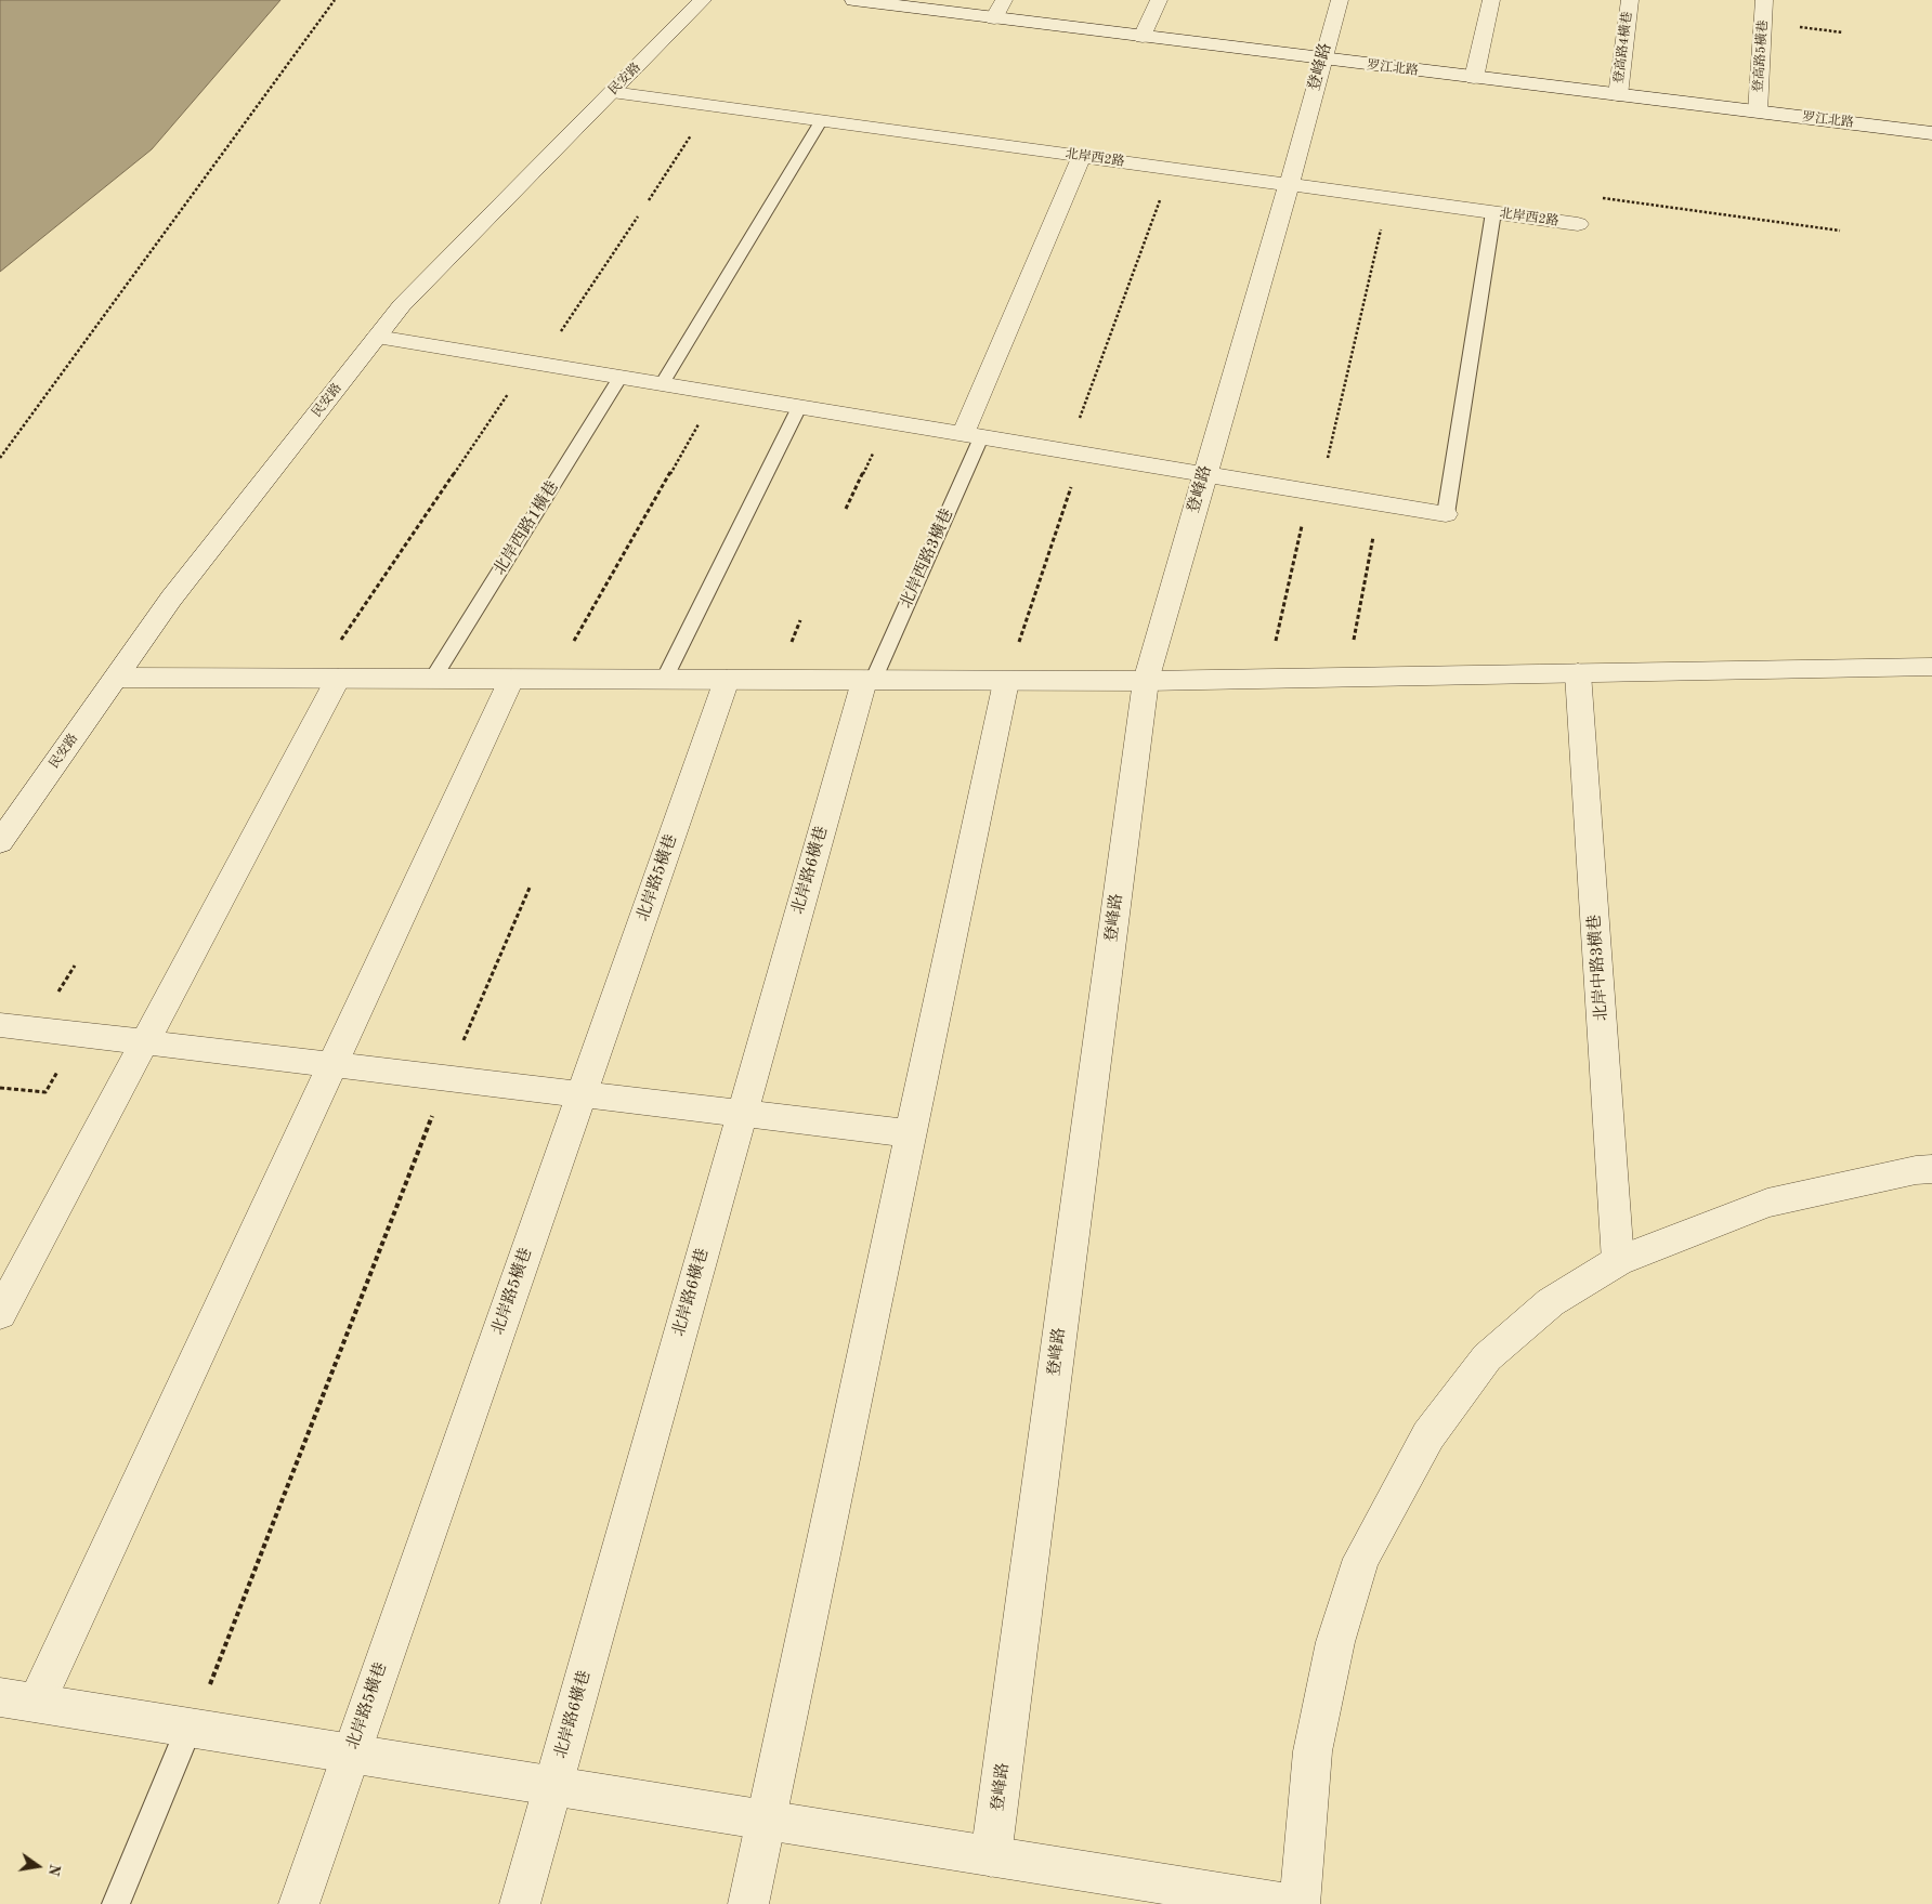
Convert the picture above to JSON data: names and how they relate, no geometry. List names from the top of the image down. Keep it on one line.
{"streets":{"street":["登高路4橫巷","登高路5橫巷","登峰路","罗江北路","民安路","北岸西2路","北岸路6橫巷","北岸路5橫巷","北岸中路3横巷"],"lane":["北岸西路1橫巷","北岸西路3橫巷"]},"crossings":[["登高路4橫巷","罗江北路"],["登高路5橫巷","罗江北路"],["登峰路","罗江北路"],["登峰路","北岸西2路"],["民安路","北岸西2路"],["北岸西路3橫巷","北岸路6橫巷"]],"north":"right"}
